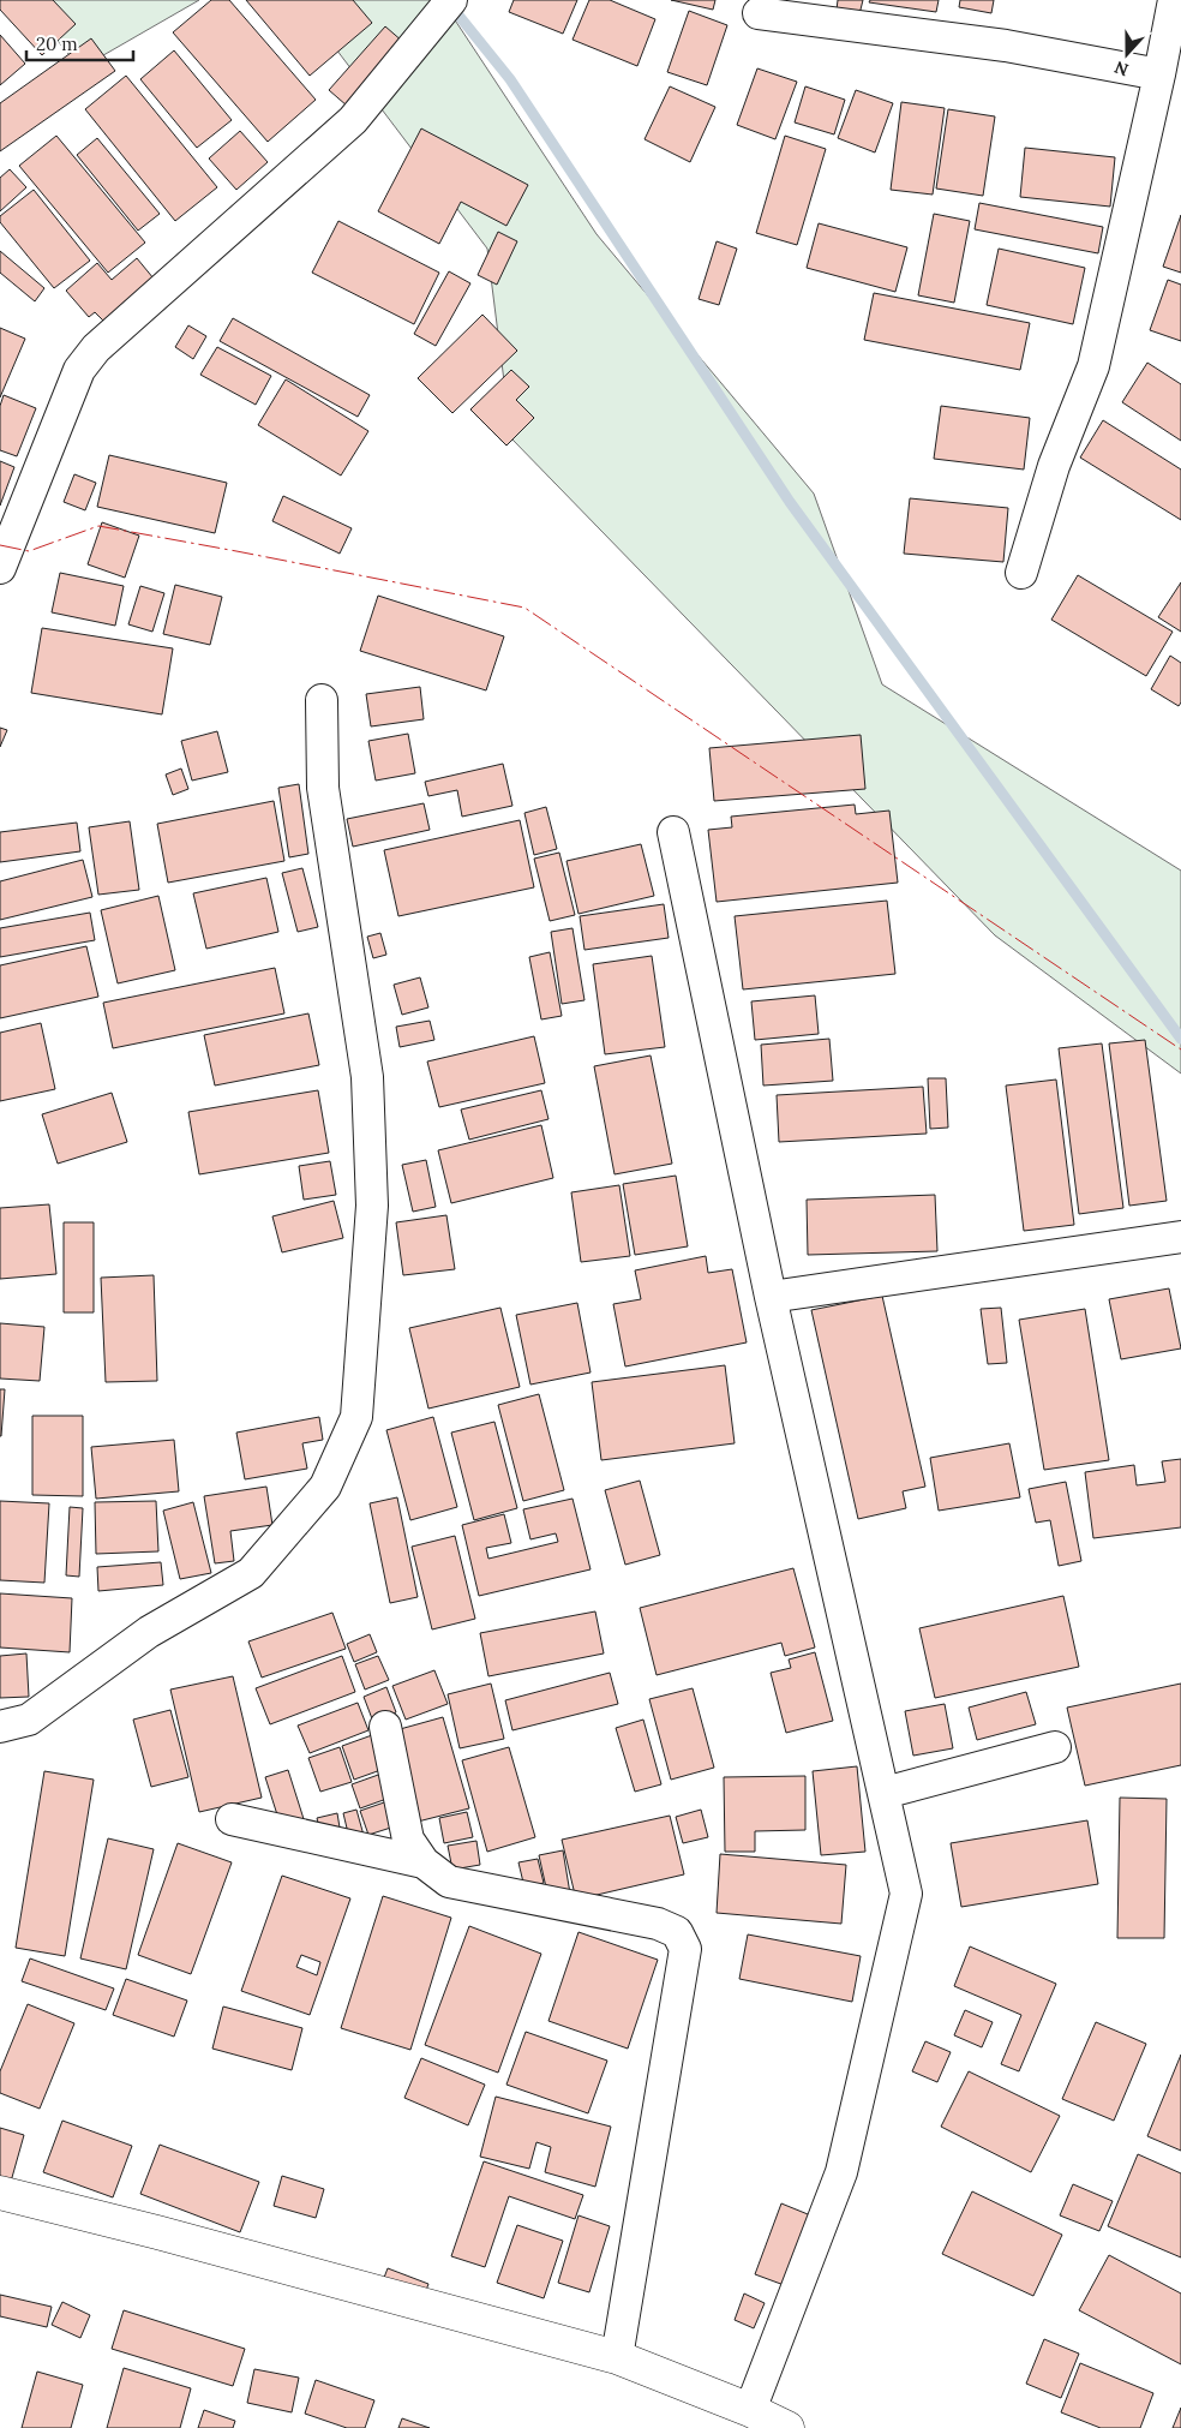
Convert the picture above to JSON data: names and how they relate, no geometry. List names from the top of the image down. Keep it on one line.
{"scale_bar":"20 m","north":"bottom"}
